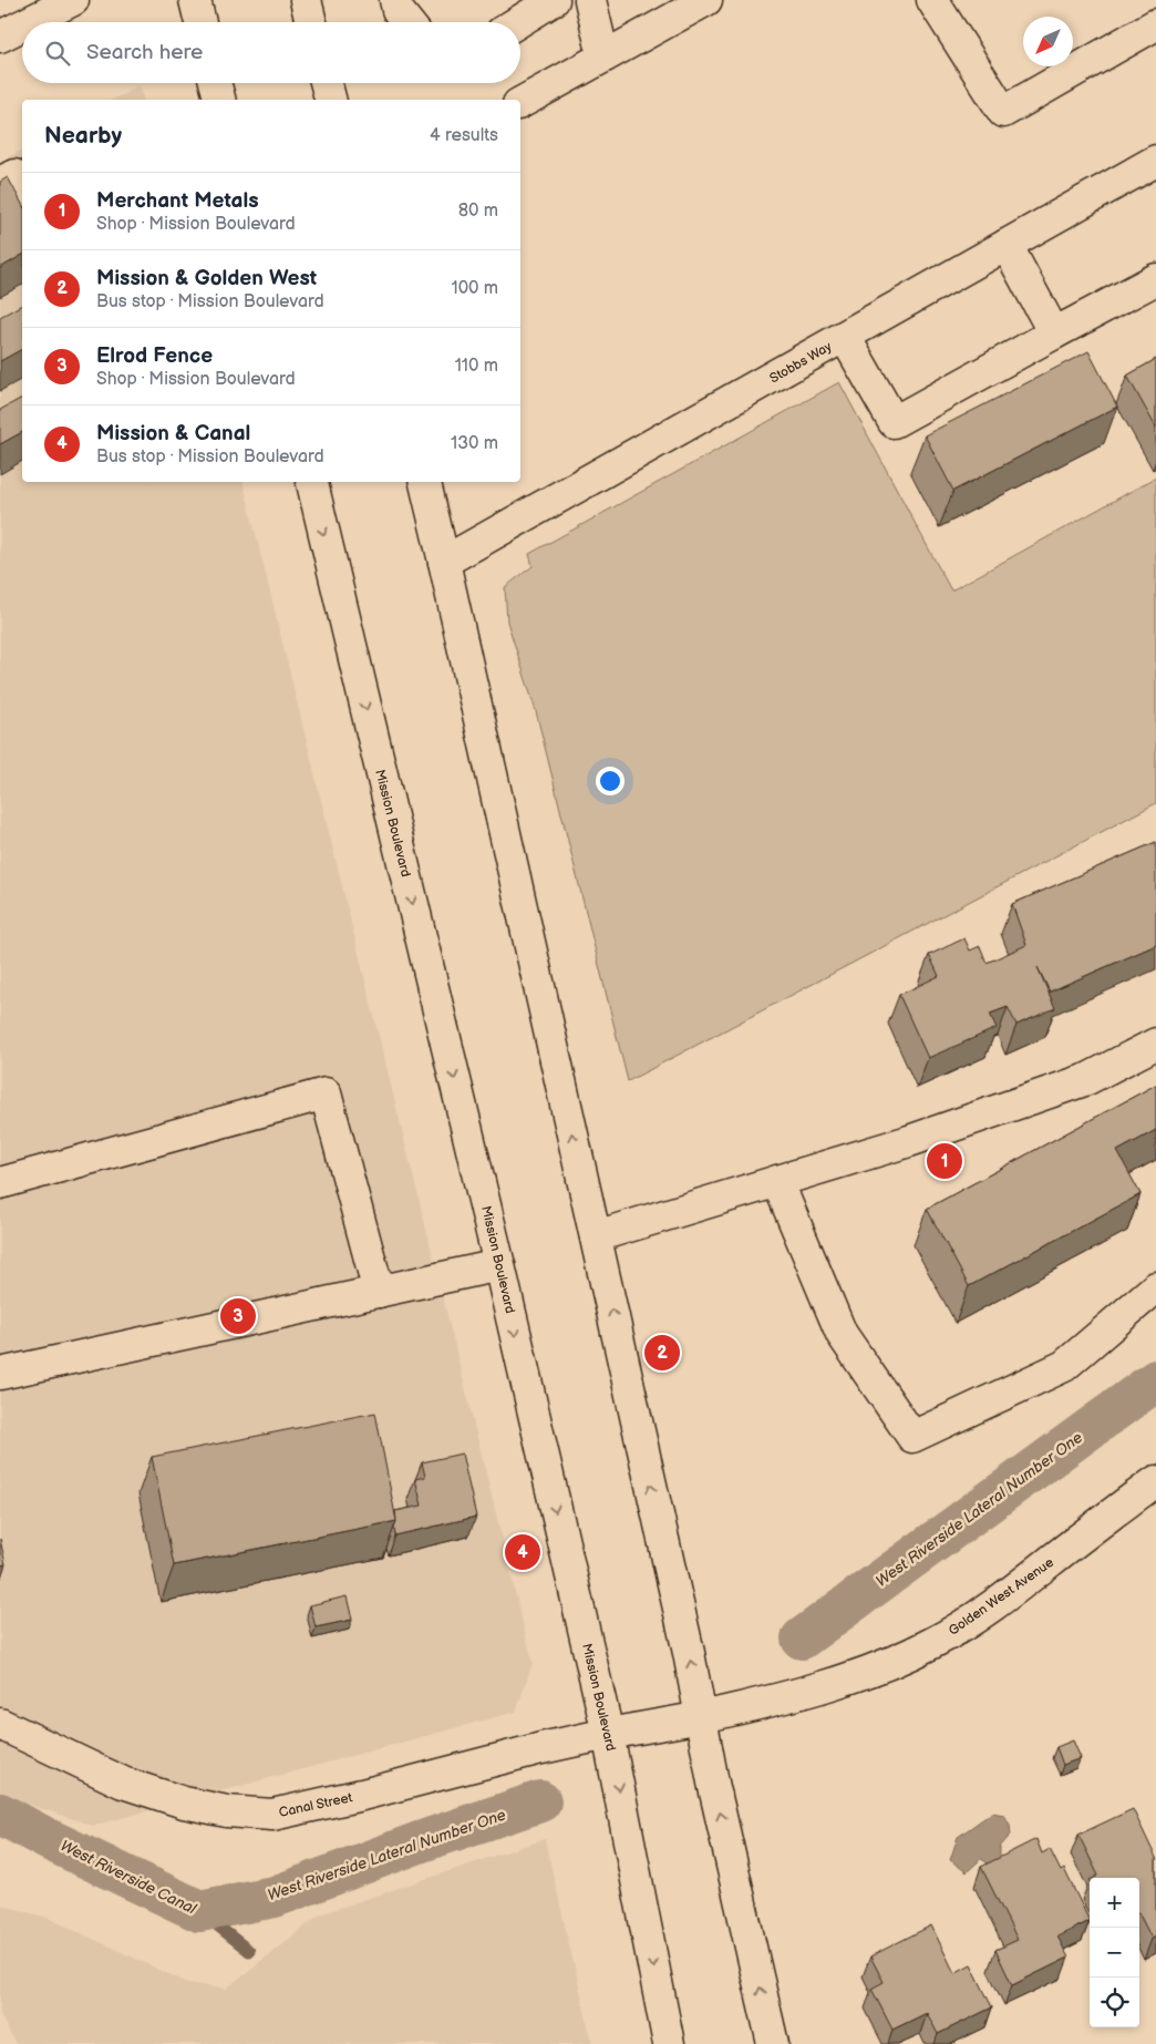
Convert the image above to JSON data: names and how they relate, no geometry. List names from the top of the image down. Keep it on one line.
{"streets":{"main road":["Stobbs Way","Mission Boulevard","Golden West Avenue","Canal Street"]},"crossings":[["Mission Boulevard","Golden West Avenue"],["Mission Boulevard","Canal Street"],["Golden West Avenue","Canal Street"]],"water":["West Riverside Lateral Number One","West Riverside Canal"],"north":"bottom left","page":{"search":"Search here","heading":["Nearby","4 results"],"list":[{"mark":"1","name":"Merchant Metals","note":"Shop · Mission Boulevard","value":"80 m"},{"mark":"2","name":"Mission & Golden West","note":"Bus stop · Mission Boulevard","value":"100 m"},{"mark":"3","name":"Elrod Fence","note":"Shop · Mission Boulevard","value":"110 m"},{"mark":"4","name":"Mission & Canal","note":"Bus stop · Mission Boulevard","value":"130 m"}],"pins":["1","3","2","4"],"map_buttons":["+","−"]}}
